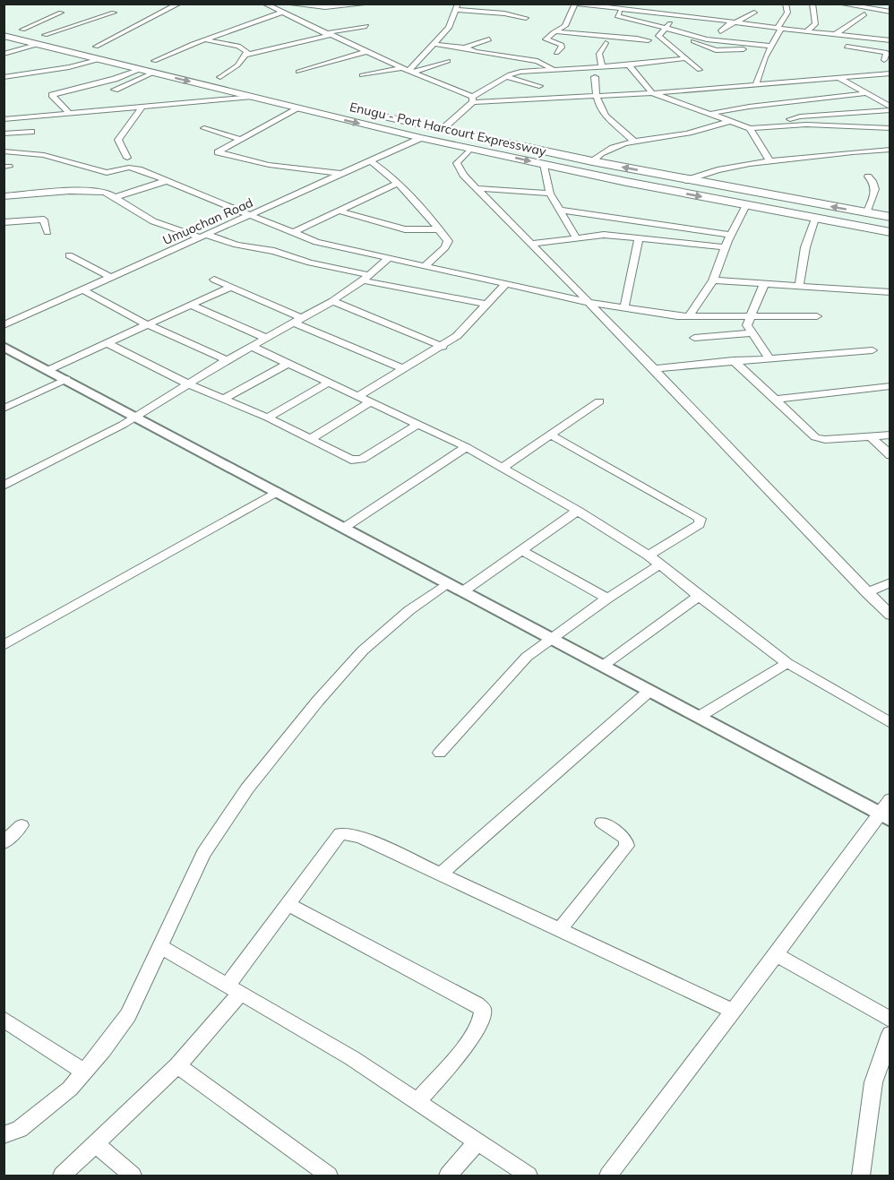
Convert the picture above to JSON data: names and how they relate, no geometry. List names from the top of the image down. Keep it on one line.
{"streets":{"highway":["Enugu - Port Harcourt Expressway"],"street":["Umuochan Road"]},"crossings":[["Enugu - Port Harcourt Expressway","Umuochan Road"]]}
